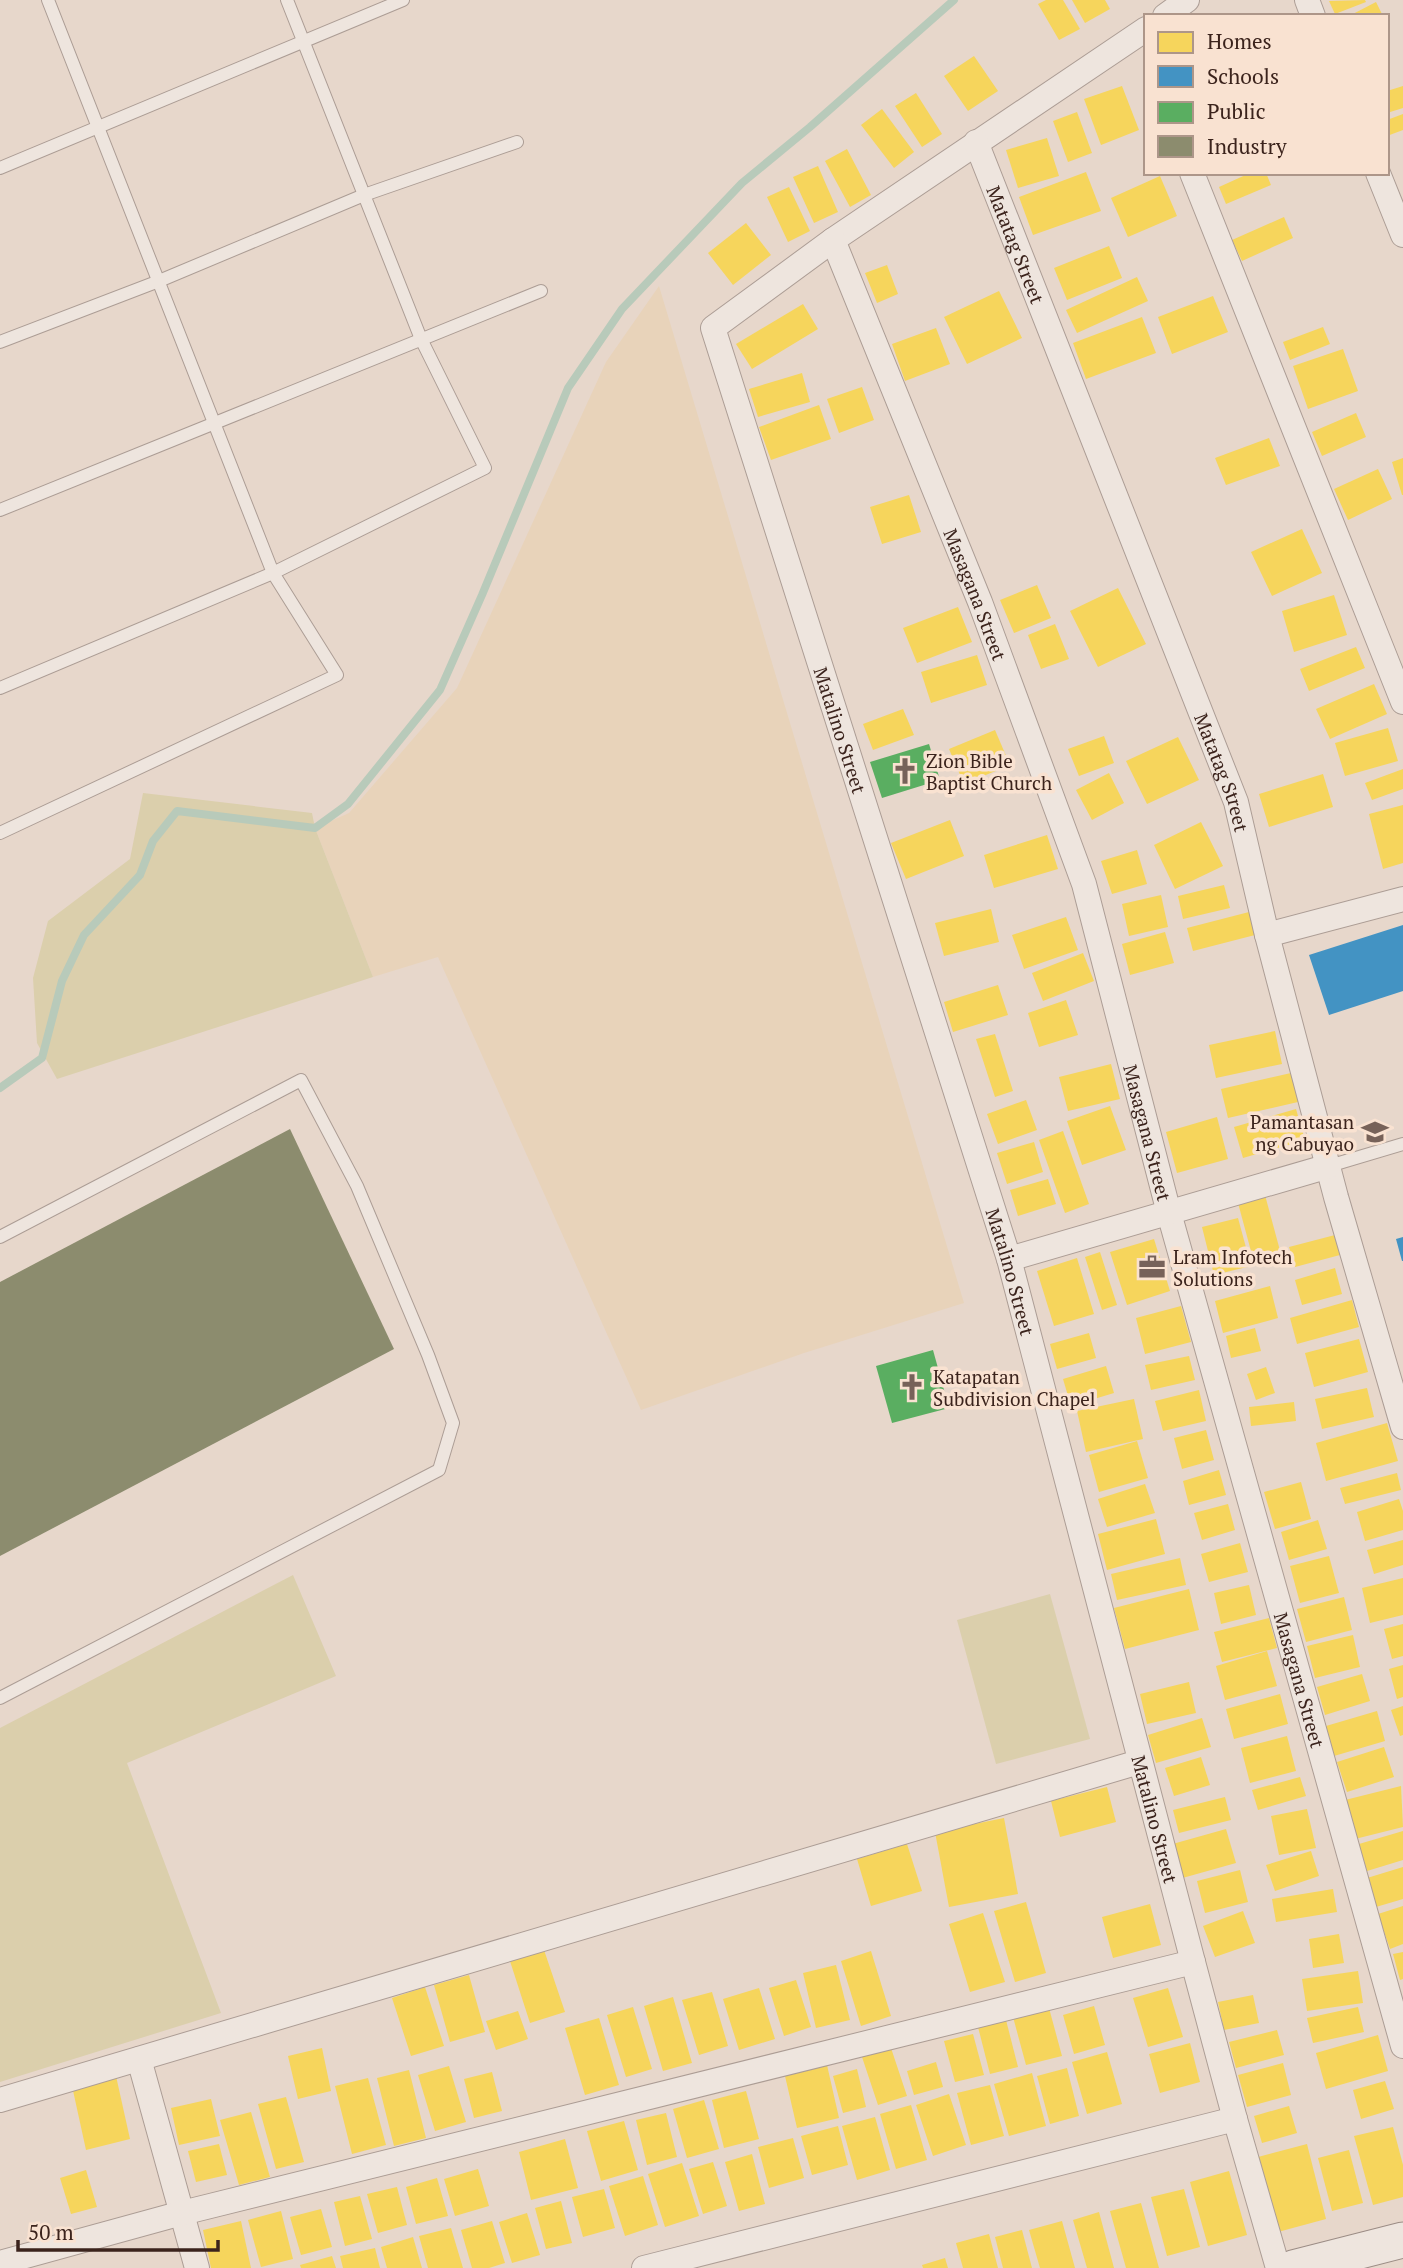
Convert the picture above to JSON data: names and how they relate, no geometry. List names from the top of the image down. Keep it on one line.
{"streets":{"street":["Matatag Street","Masagana Street","Matalino Street"]},"crossings":[["Masagana Street","Matalino Street"]],"places":{"church":["Zion Bible Baptist Church","Katapatan Subdivision Chapel"],"school or university":["Pamantasan ng Cabuyao"],"office":["Lram Infotech Solutions"]},"legend":["Homes","Schools","Public","Industry"],"scale_bar":"50 m"}
